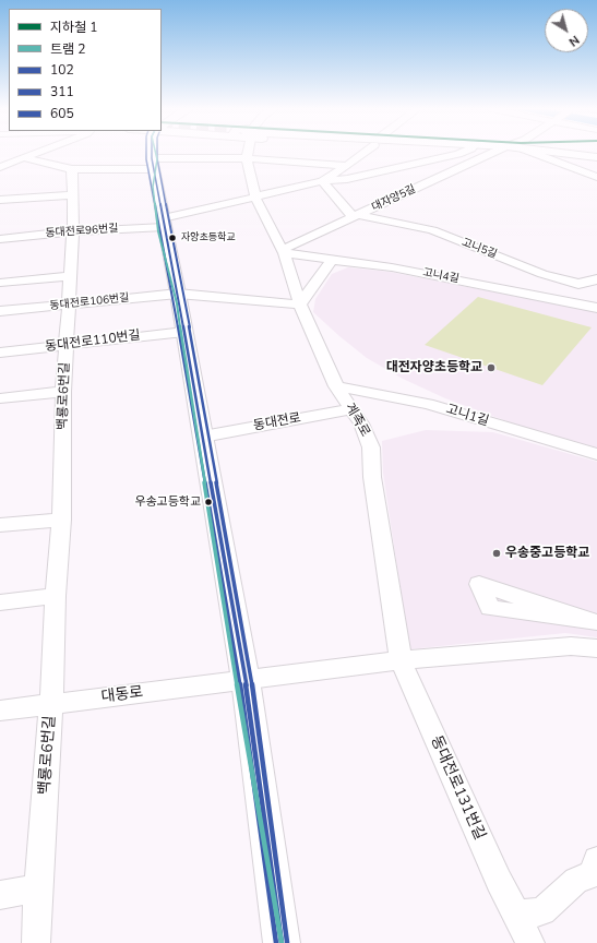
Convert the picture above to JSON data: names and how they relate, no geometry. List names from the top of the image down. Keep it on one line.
{"streets":{"street":["대자양5길","동대전로96번길","고니5길","고니4길","동대전로106번길","동대전로110번길","백룡로6번길","고니1길","계족로","동대전로","대동로","동대전로131번길"]},"crossings":[["대자양5길","고니5길"],["대자양5길","고니4길"],["대자양5길","계족로"],["동대전로96번길","백룡로6번길"],["고니4길","계족로"],["동대전로106번길","백룡로6번길"],["동대전로110번길","백룡로6번길"],["백룡로6번길","대동로"],["고니1길","계족로"],["계족로","동대전로"],["계족로","동대전로131번길"]],"places":["자양초등학교","대전자양초등학교","우송고등학교","우송중고등학교"],"lines":["tram line 2","transit line 102","transit line 311","transit line 605"],"legend":["지하철 1","트램 2","102","311","605"],"north":"bottom right"}
